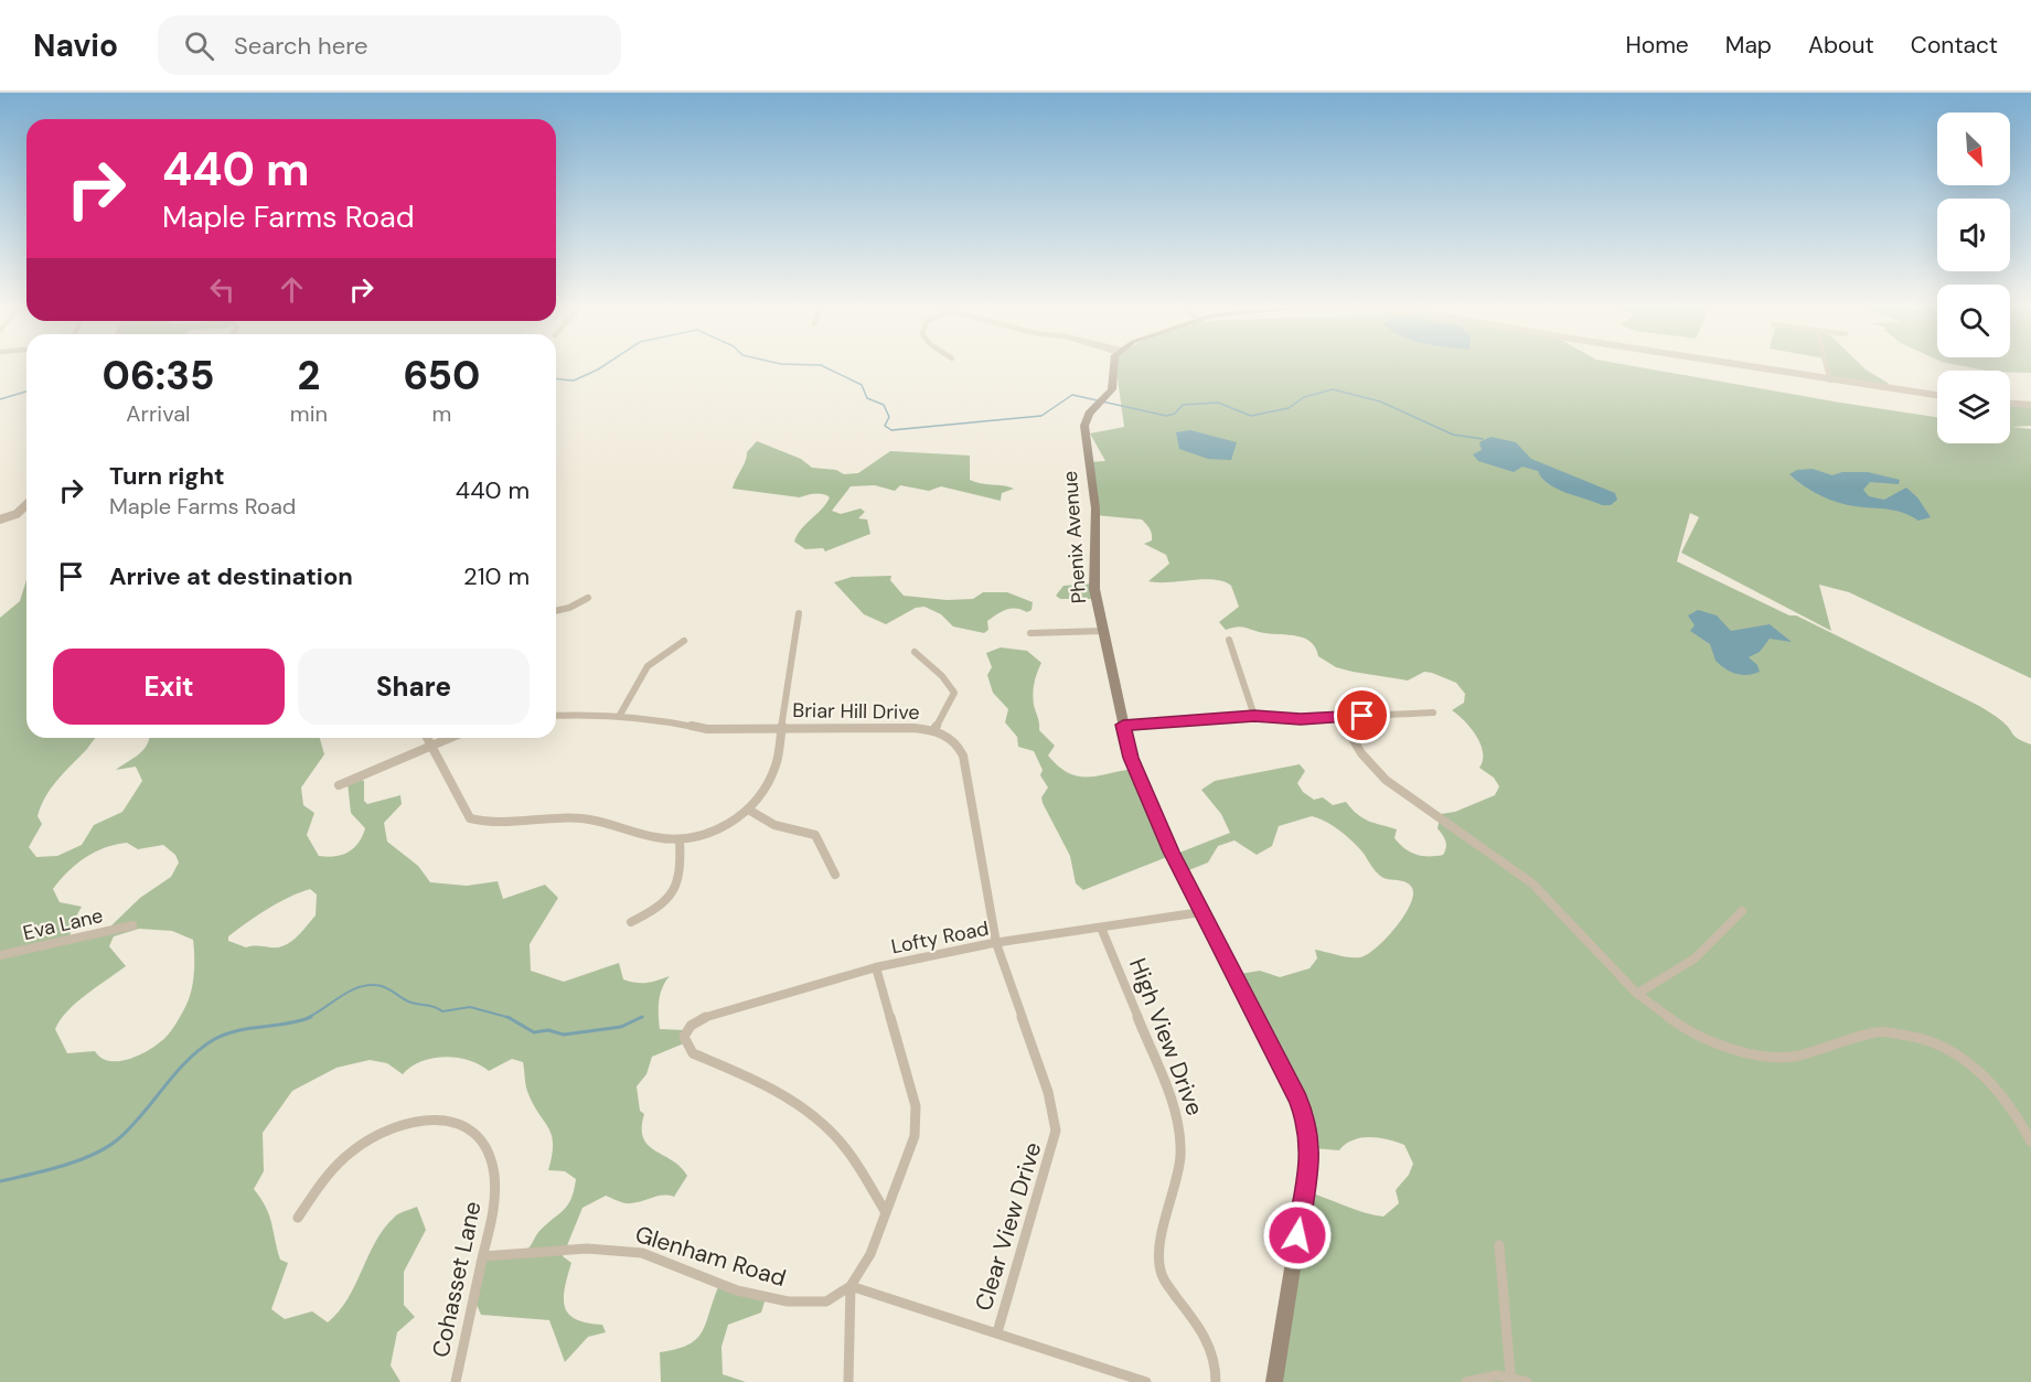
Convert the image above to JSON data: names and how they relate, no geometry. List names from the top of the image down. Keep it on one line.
{"streets":{"main road":["Phenix Avenue"],"street":["Briar Hill Drive","Eva Lane","Lofty Road","High View Drive","Clear View Drive","Glenham Road","Cohasset Lane"]},"crossings":[["Phenix Avenue","Lofty Road"],["Briar Hill Drive","Lofty Road"],["Briar Hill Drive","Clear View Drive"],["Lofty Road","High View Drive"],["Lofty Road","Clear View Drive"],["Glenham Road","Cohasset Lane"]],"north":"bottom right","page":{"header":"Navio","search":"Search here","nav":["Home","Map","About","Contact"],"turn":["440 m","Maple Farms Road"],"eta":["06:35","Arrival","2","min","650","m"],"list":[{"name":"Turn right","note":"Maple Farms Road","value":"440 m"},{"name":"Arrive at destination","value":"210 m"}],"buttons":["Exit","Share"]}}
